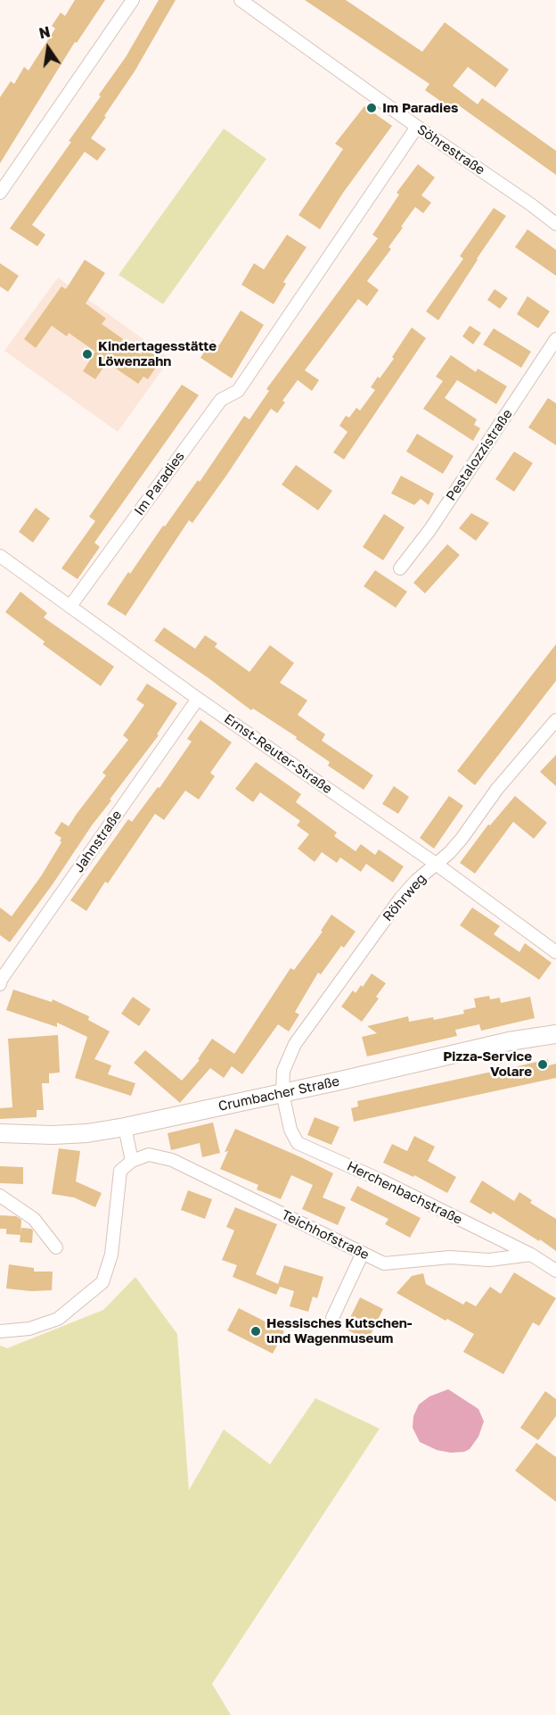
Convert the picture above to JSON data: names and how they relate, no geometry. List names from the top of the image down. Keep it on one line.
{"streets":{"main road":["Crumbacher Straße"],"street":["Söhrestraße","Pestalozzistraße","Im Paradies","Ernst-Reuter-Straße","Jahnstraße","Röhrweg","Herchenbachstraße","Teichhofstraße"]},"crossings":[["Söhrestraße","Im Paradies"],["Im Paradies","Ernst-Reuter-Straße"],["Ernst-Reuter-Straße","Jahnstraße"],["Ernst-Reuter-Straße","Röhrweg"],["Röhrweg","Crumbacher Straße"],["Röhrweg","Herchenbachstraße"],["Crumbacher Straße","Herchenbachstraße"],["Herchenbachstraße","Teichhofstraße"]],"places":["Im Paradies","Kindertagesstätte Löwenzahn","Pizza-Service Volare","Hessisches Kutschen- und Wagenmuseum"],"north":"top"}
